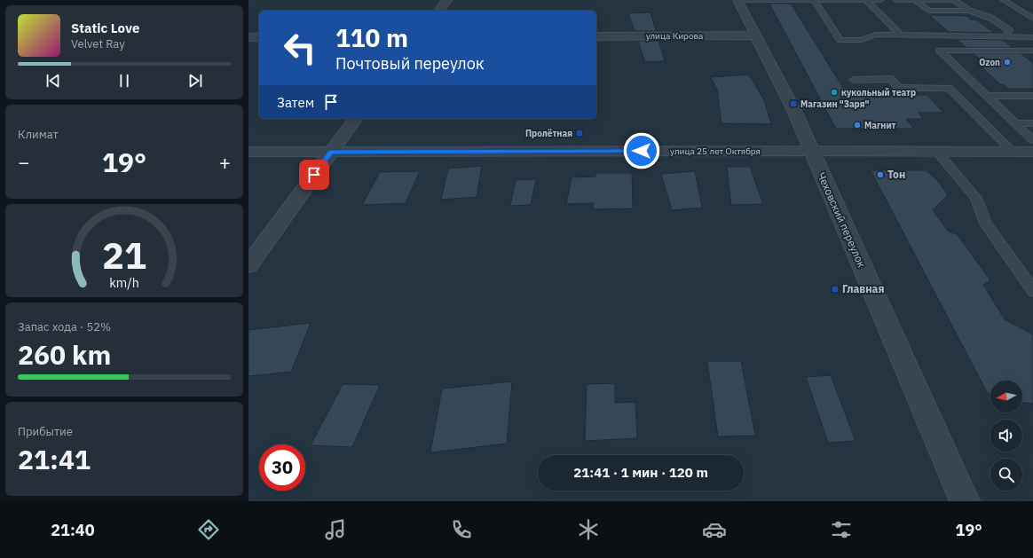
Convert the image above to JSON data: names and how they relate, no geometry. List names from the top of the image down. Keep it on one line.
{"streets":{"street":["улица Кирова","улица 25 лет Октября","Чеховский переулок"]},"crossings":[["улица Кирова","Чеховский переулок"],["улица 25 лет Октября","Чеховский переулок"]],"places":{"other":["Ozon","кукольный театр","Магнит","Тон"],"transit":["Магазин \"Заря\"","Пролётная","Главная"]},"north":"left","page":{"turn":["110 m","Почтовый переулок"],"song":["Static Love","Velvet Ray"],"then":"Затем","tile":["Климат",["Запас хода · 52%","260 km"],["Прибытие","21:41"]],"heat":["−","19°","+"],"limit":"30","trip":"21:41 · 1 мин · 120 m","tabs":["21:40","19°"],"gauge":["21","km/h"]}}
